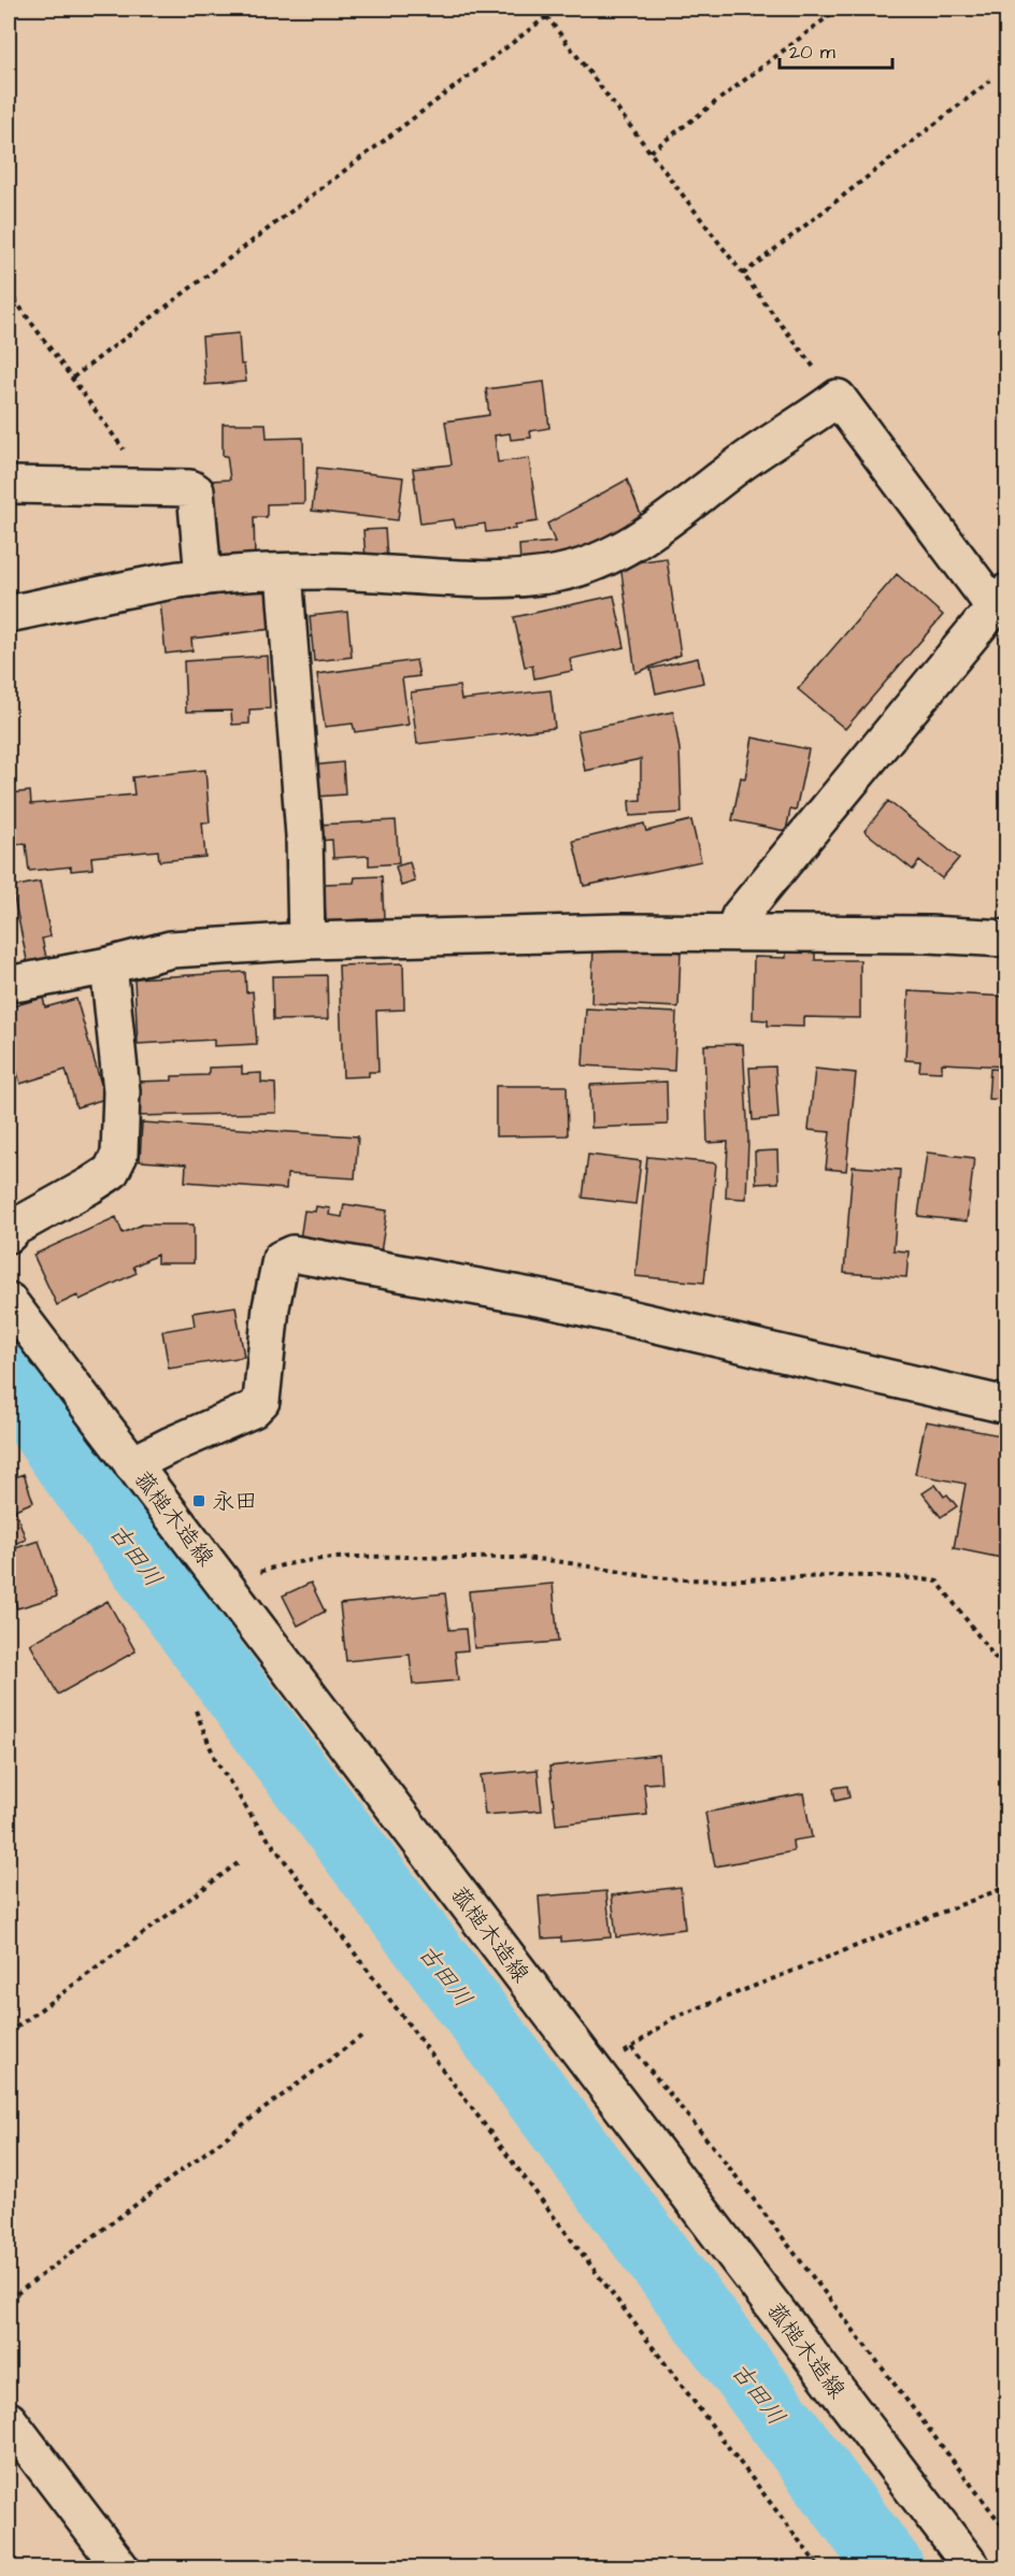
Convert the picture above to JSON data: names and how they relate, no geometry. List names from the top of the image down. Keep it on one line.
{"streets":{"street":["菰槌木造線"]},"water":["古田川"],"places":{"transit":["永田"]},"scale_bar":"20 m"}
